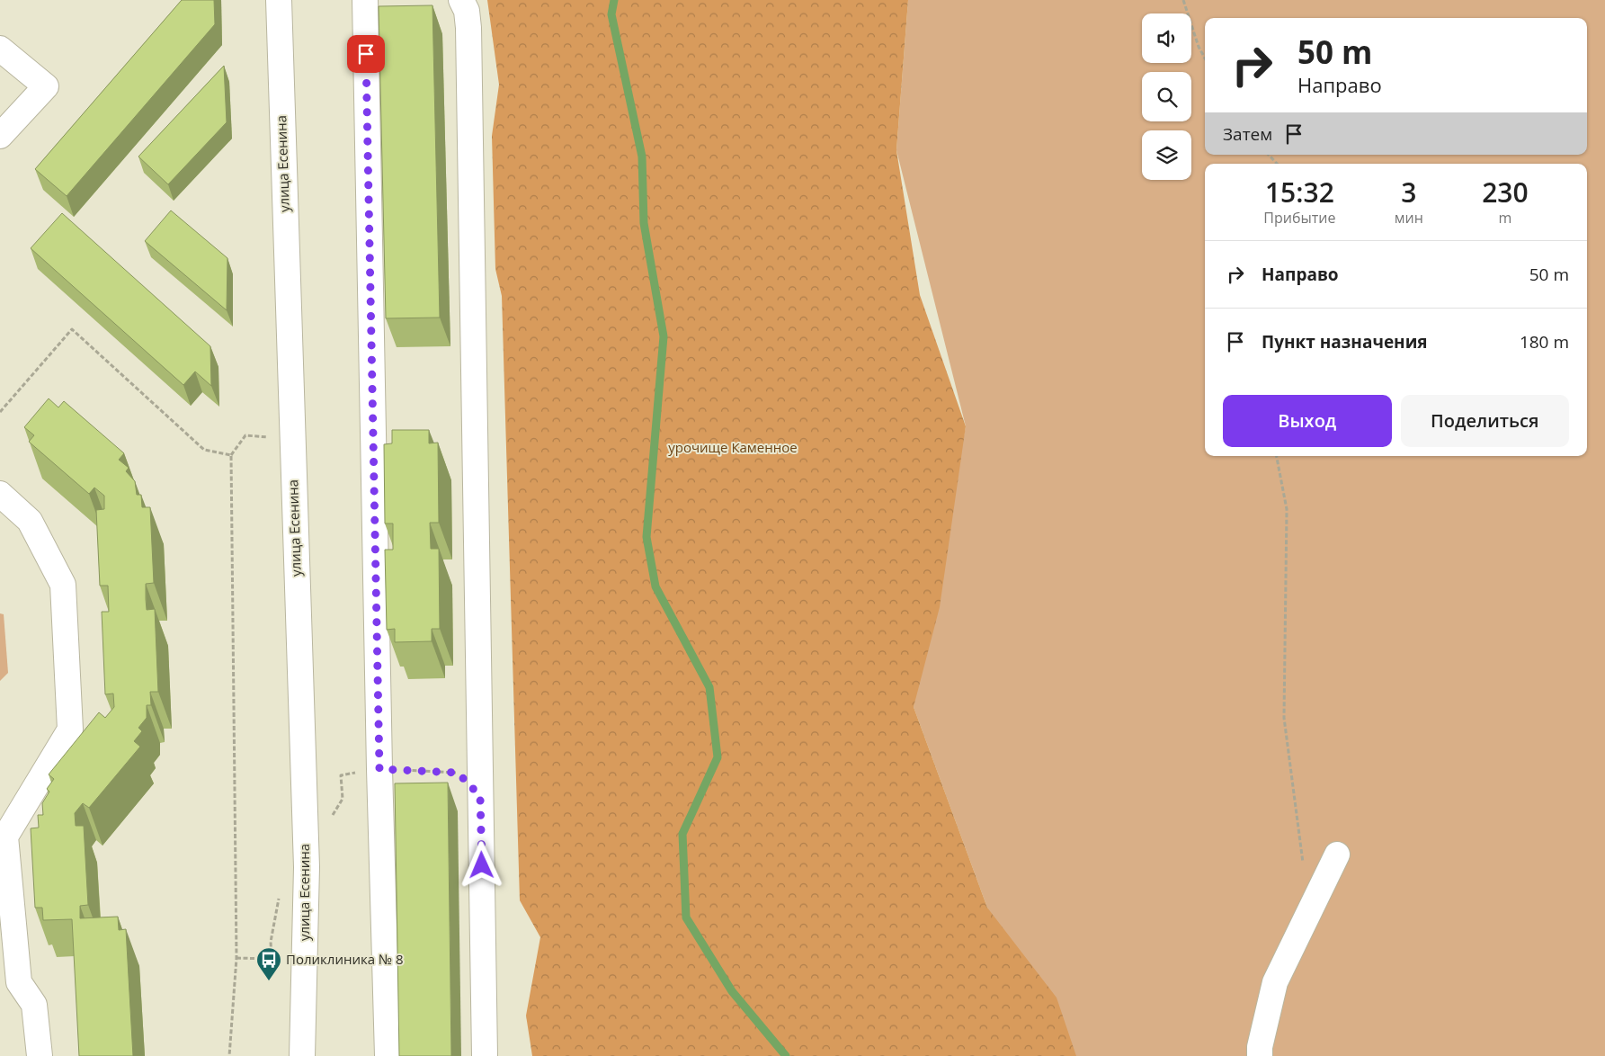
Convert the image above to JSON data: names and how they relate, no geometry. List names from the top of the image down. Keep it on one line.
{"streets":{"street":["улица Есенина"]},"parks":["урочище Каменное"],"places":{"bus stop":["Поликлиника № 8"]},"page":{"turn":["50 m","Направо"],"then":"Затем","eta":["15:32","Прибытие","3","мин","230","m"],"list":[{"name":"Направо","value":"50 m"},{"name":"Пункт назначения","value":"180 m"}],"buttons":["Выход","Поделиться"]}}
